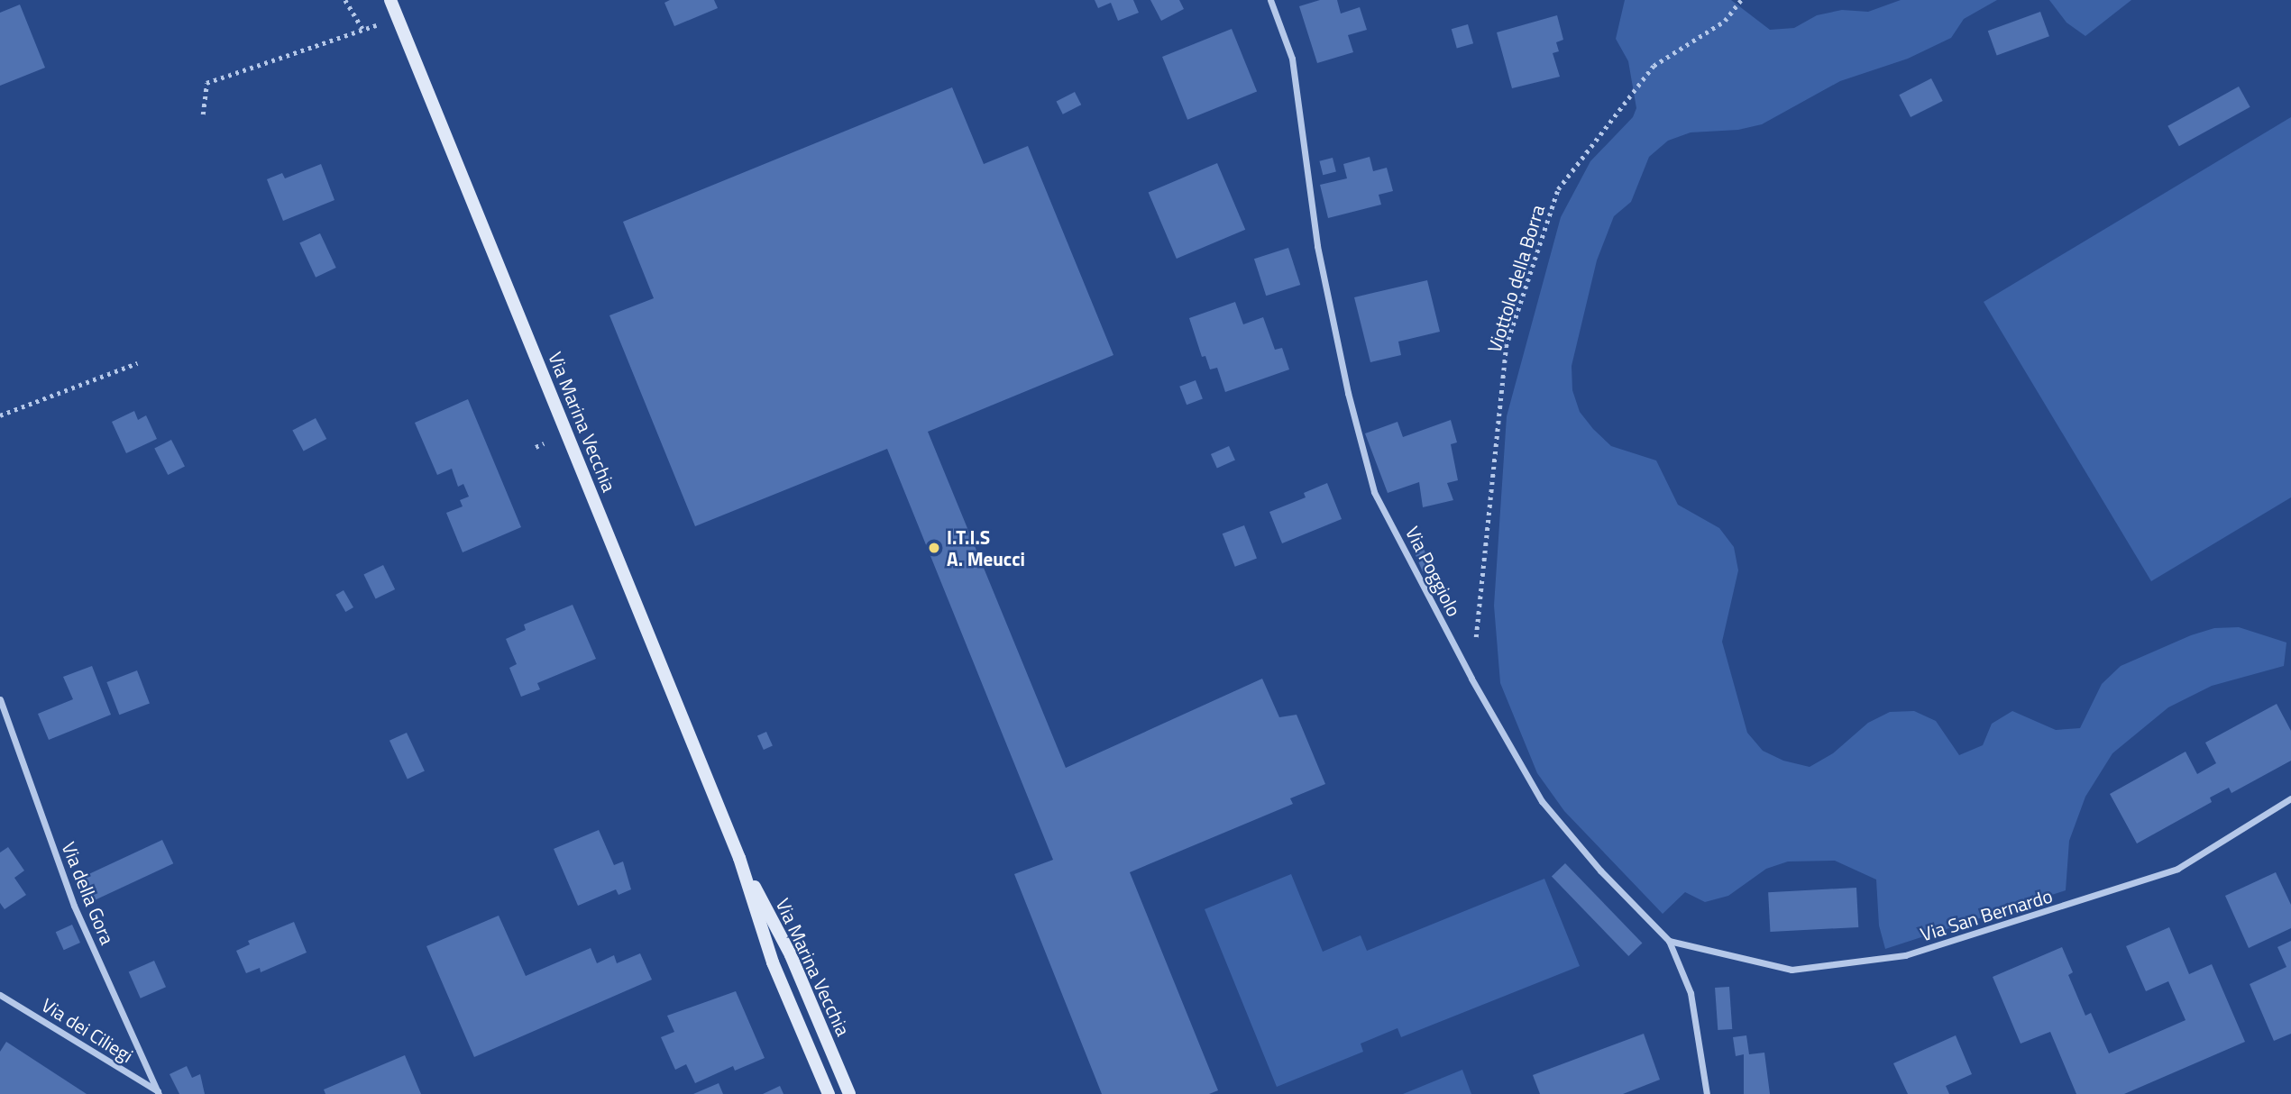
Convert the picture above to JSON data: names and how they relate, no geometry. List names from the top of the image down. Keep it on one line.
{"streets":{"main road":["Via Marina Vecchia"],"street":["Via Poggiolo","Via della Gora","Via San Bernardo","Via dei Ciliegi"],"path":["Viottolo della Borra"]},"crossings":[["Viottolo della Borra","Via Poggiolo"],["Via Poggiolo","Via San Bernardo"],["Via della Gora","Via dei Ciliegi"]],"places":["I.T.I.S A. Meucci"]}
